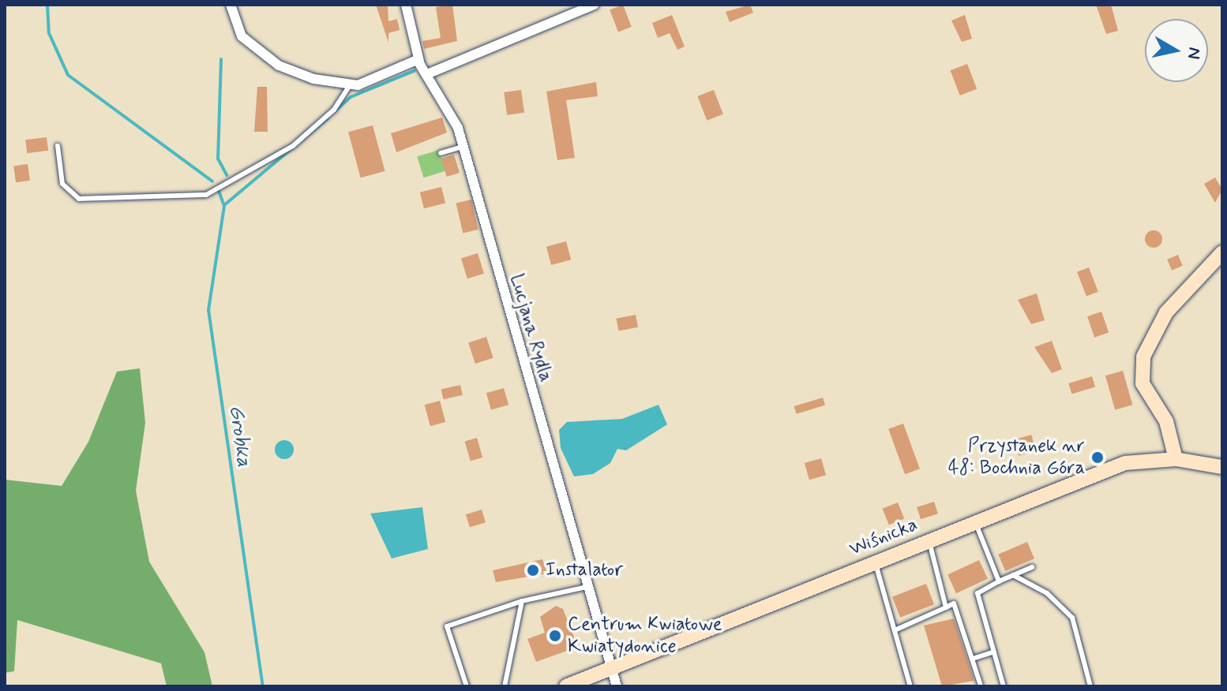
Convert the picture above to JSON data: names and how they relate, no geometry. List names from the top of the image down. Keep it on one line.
{"streets":{"main road":["Wiśnicka"],"street":["Lucjana Rydla"]},"crossings":[["Lucjana Rydla","Wiśnicka"]],"water":["Grobka"],"places":["Przystanek nr 48: Bochnia Góra","Instalator","Centrum Kwiatowe Kwiatydonice"],"north":"right"}
